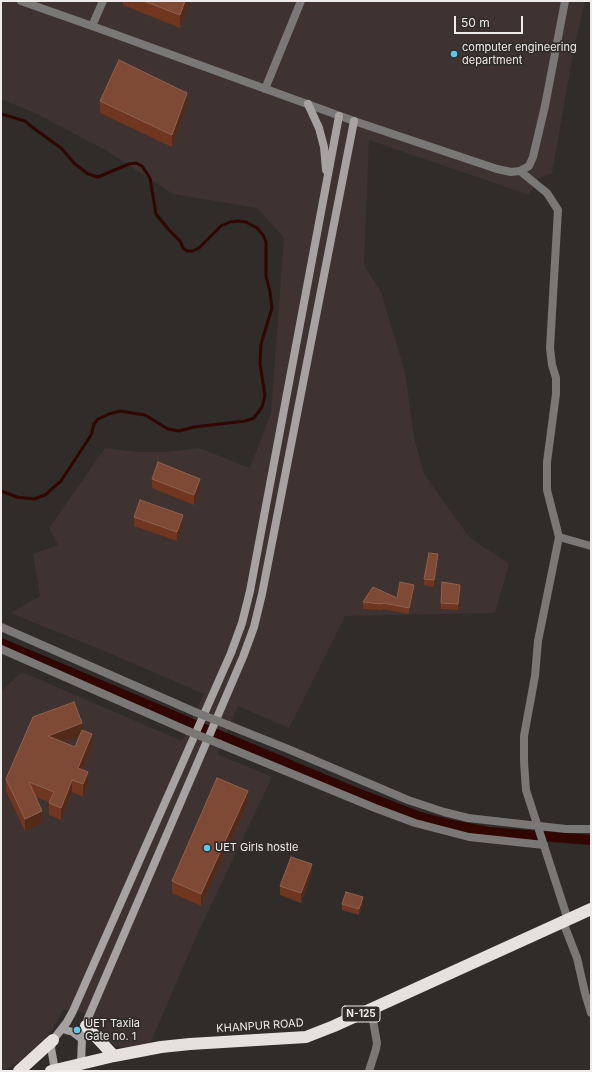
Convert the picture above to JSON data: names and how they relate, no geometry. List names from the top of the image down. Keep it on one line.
{"streets":{"highway":["N-125","KHANPUR ROAD"]},"places":["computer engineering department","UET Girls hostle","UET Taxila Gate no. 1"],"scale_bar":"50 m"}
